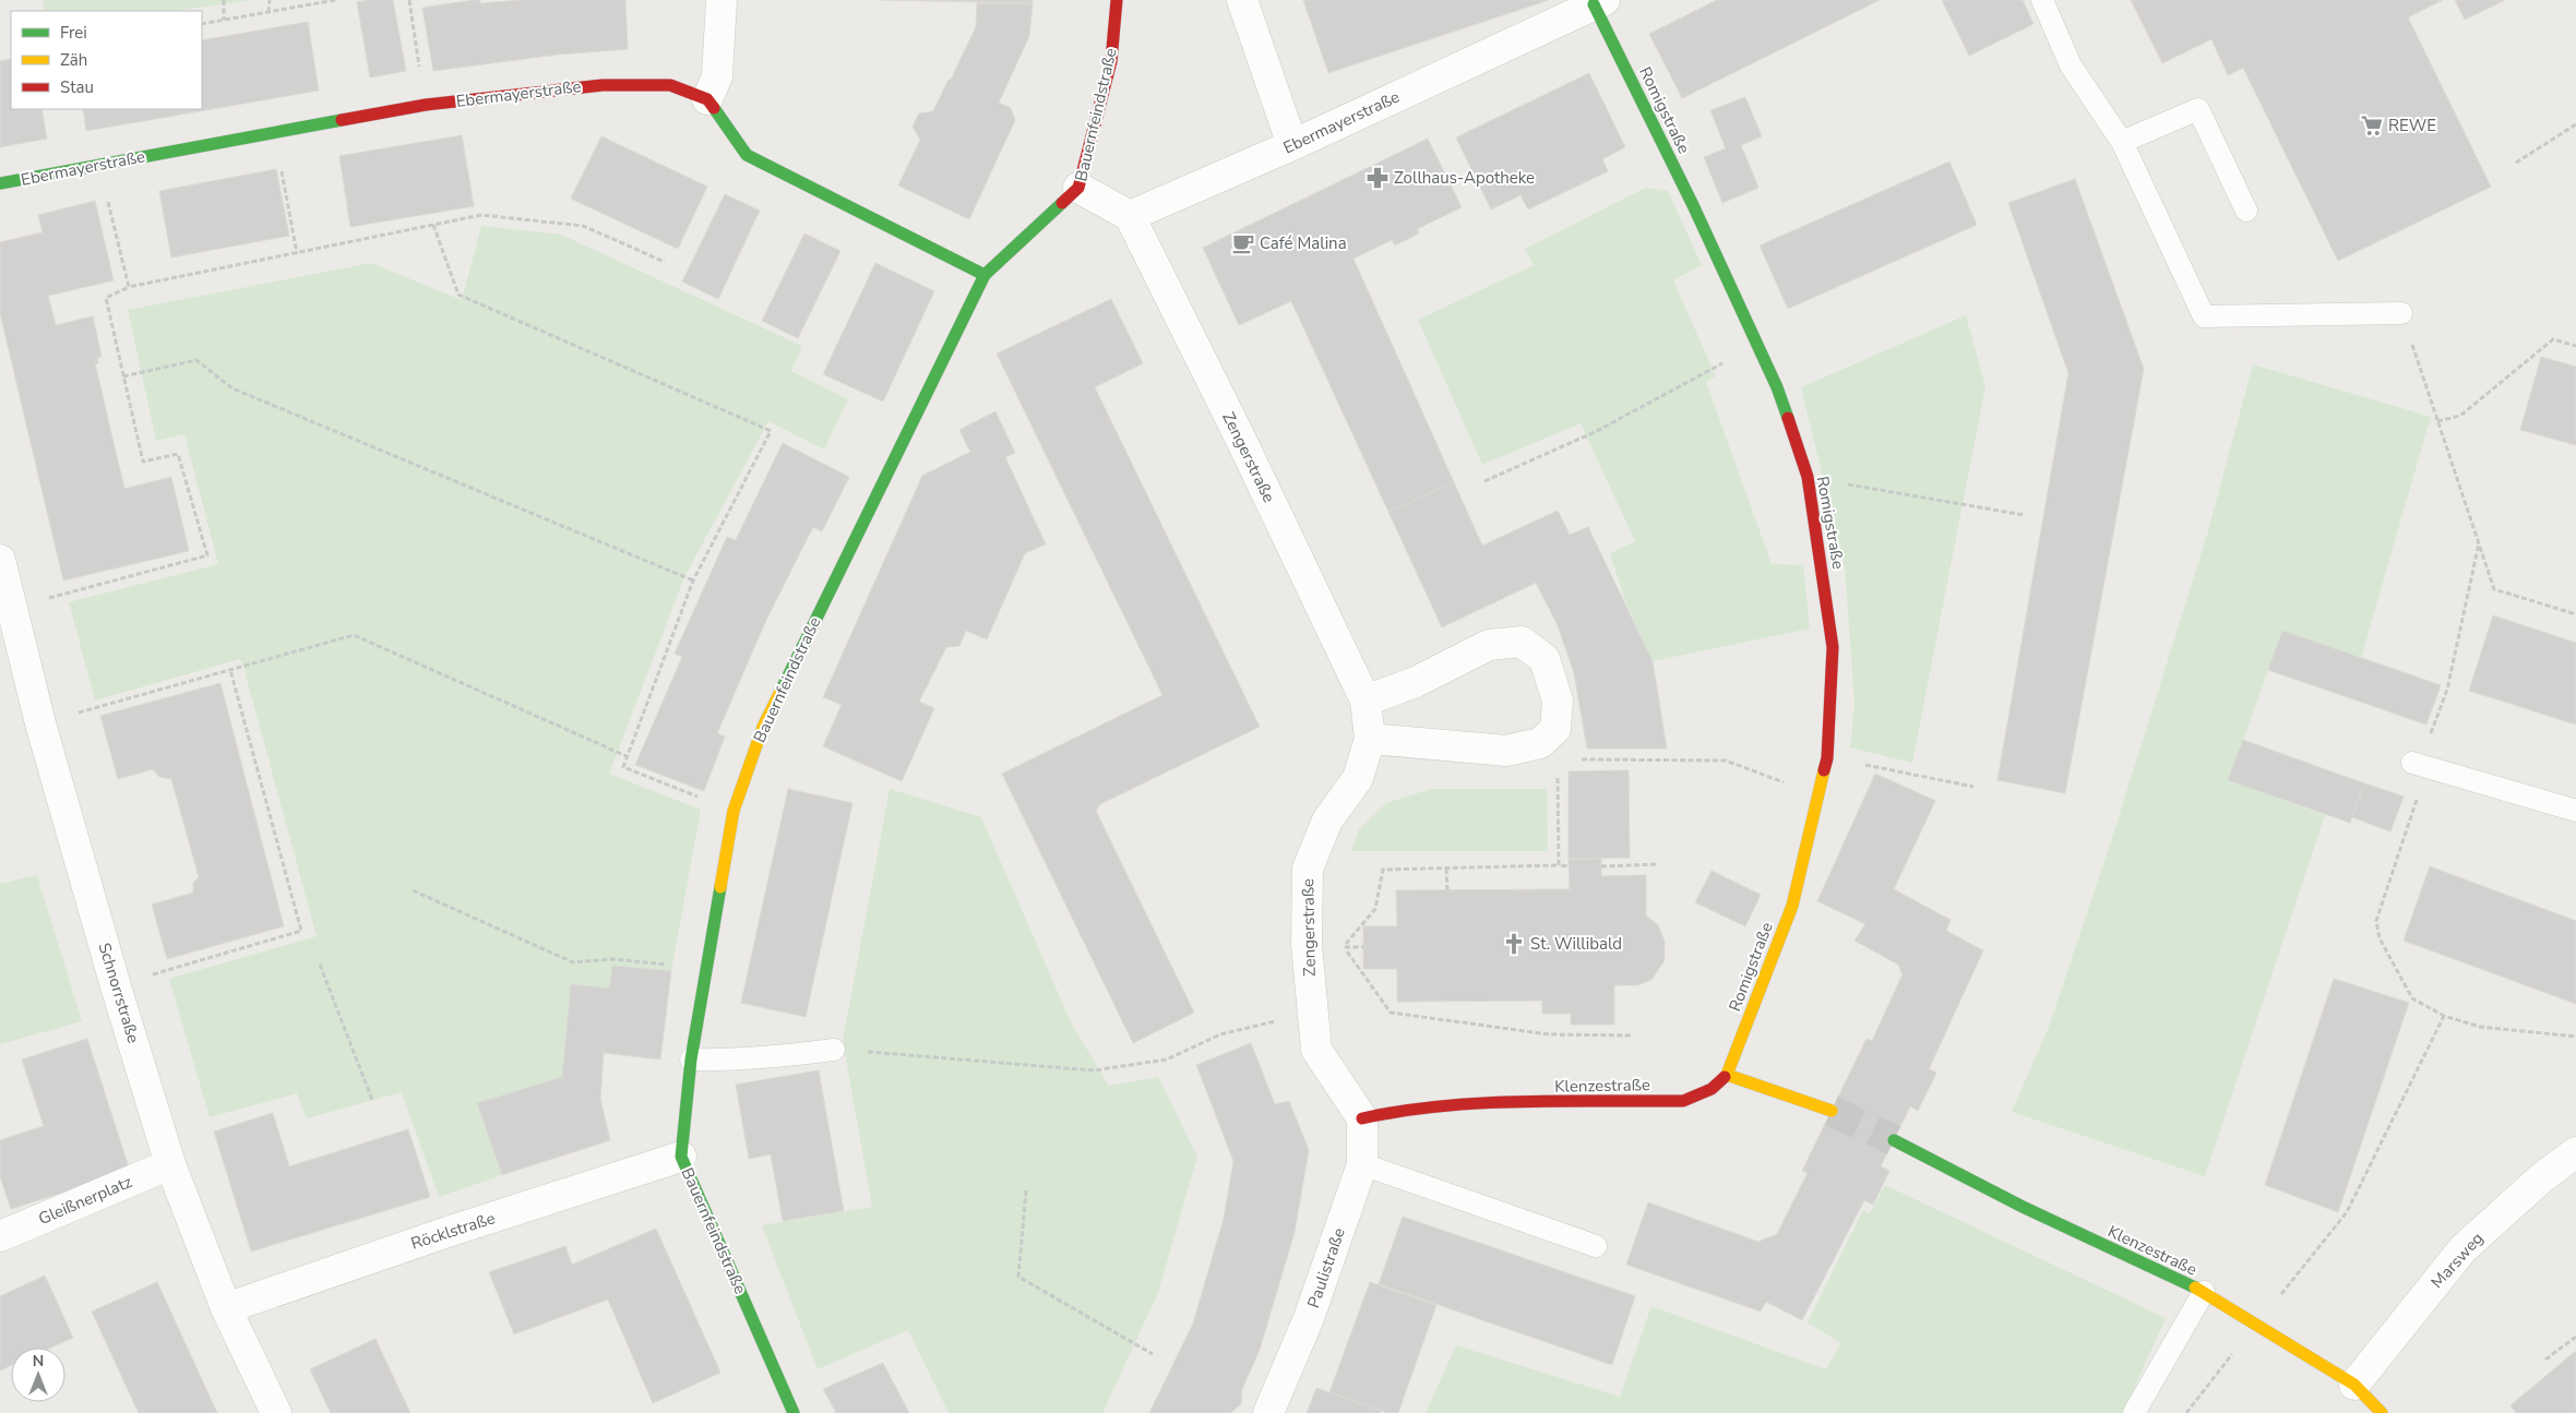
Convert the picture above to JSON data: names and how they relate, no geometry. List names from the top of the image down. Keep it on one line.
{"streets":{"street":["Ebermayerstraße","Romigstraße","Bauernfeindstraße","Zengerstraße","Schnorrstraße","Klenzestraße","Gleißnerplatz","Röcklstraße","Marsweg","Paulistraße"]},"crossings":[["Ebermayerstraße","Romigstraße"],["Ebermayerstraße","Zengerstraße"],["Romigstraße","Klenzestraße"],["Bauernfeindstraße","Röcklstraße"],["Zengerstraße","Klenzestraße"],["Zengerstraße","Paulistraße"],["Schnorrstraße","Gleißnerplatz"],["Schnorrstraße","Röcklstraße"],["Klenzestraße","Marsweg"],["Klenzestraße","Paulistraße"]],"places":{"supermarket":["REWE"],"pharmacy":["Zollhaus-Apotheke"],"cafe":["Café Malina"],"church":["St. Willibald"]},"legend":["Frei","Zäh","Stau"],"north":"top"}
